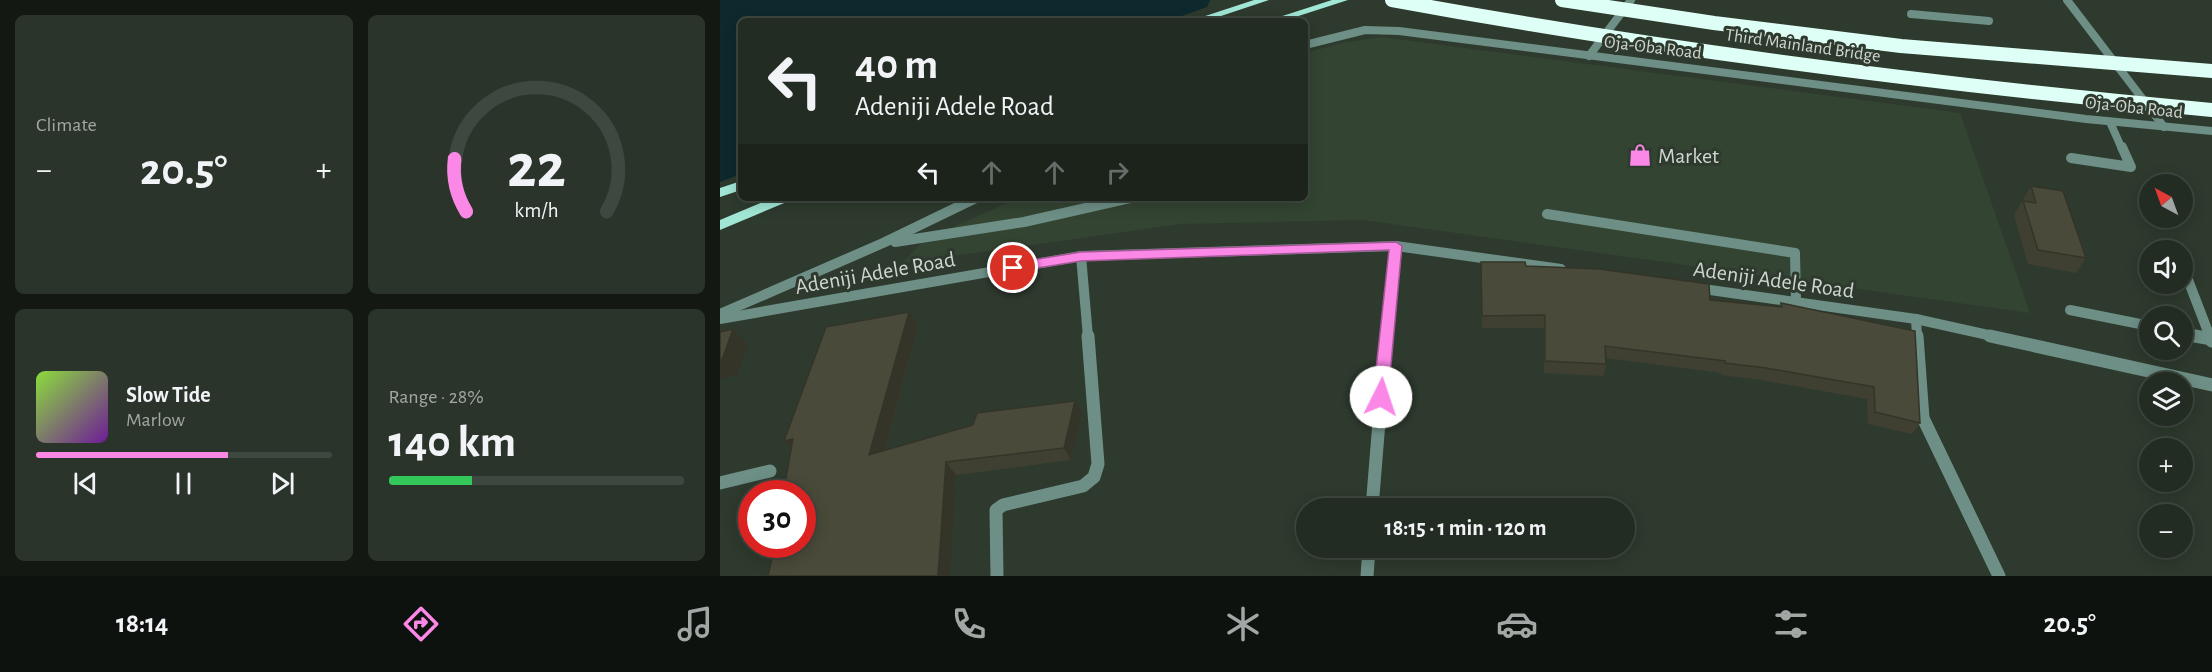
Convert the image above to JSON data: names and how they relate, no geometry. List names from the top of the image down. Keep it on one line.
{"streets":{"highway":["Third Mainland Bridge"],"street":["Oja-Oba Road","Adeniji Adele Road"]},"places":{"shop":["Market"]},"north":"top left","page":{"tile":["Climate",["Range · 28%","140 km"]],"turn":["40 m","Adeniji Adele Road"],"heat":["−","20.5°","+"],"map_buttons":["+","−"],"song":["Slow Tide","Marlow"],"limit":"30","trip":"18:15 · 1 min · 120 m","tabs":["18:14","20.5°"],"gauge":["22","km/h"]}}
